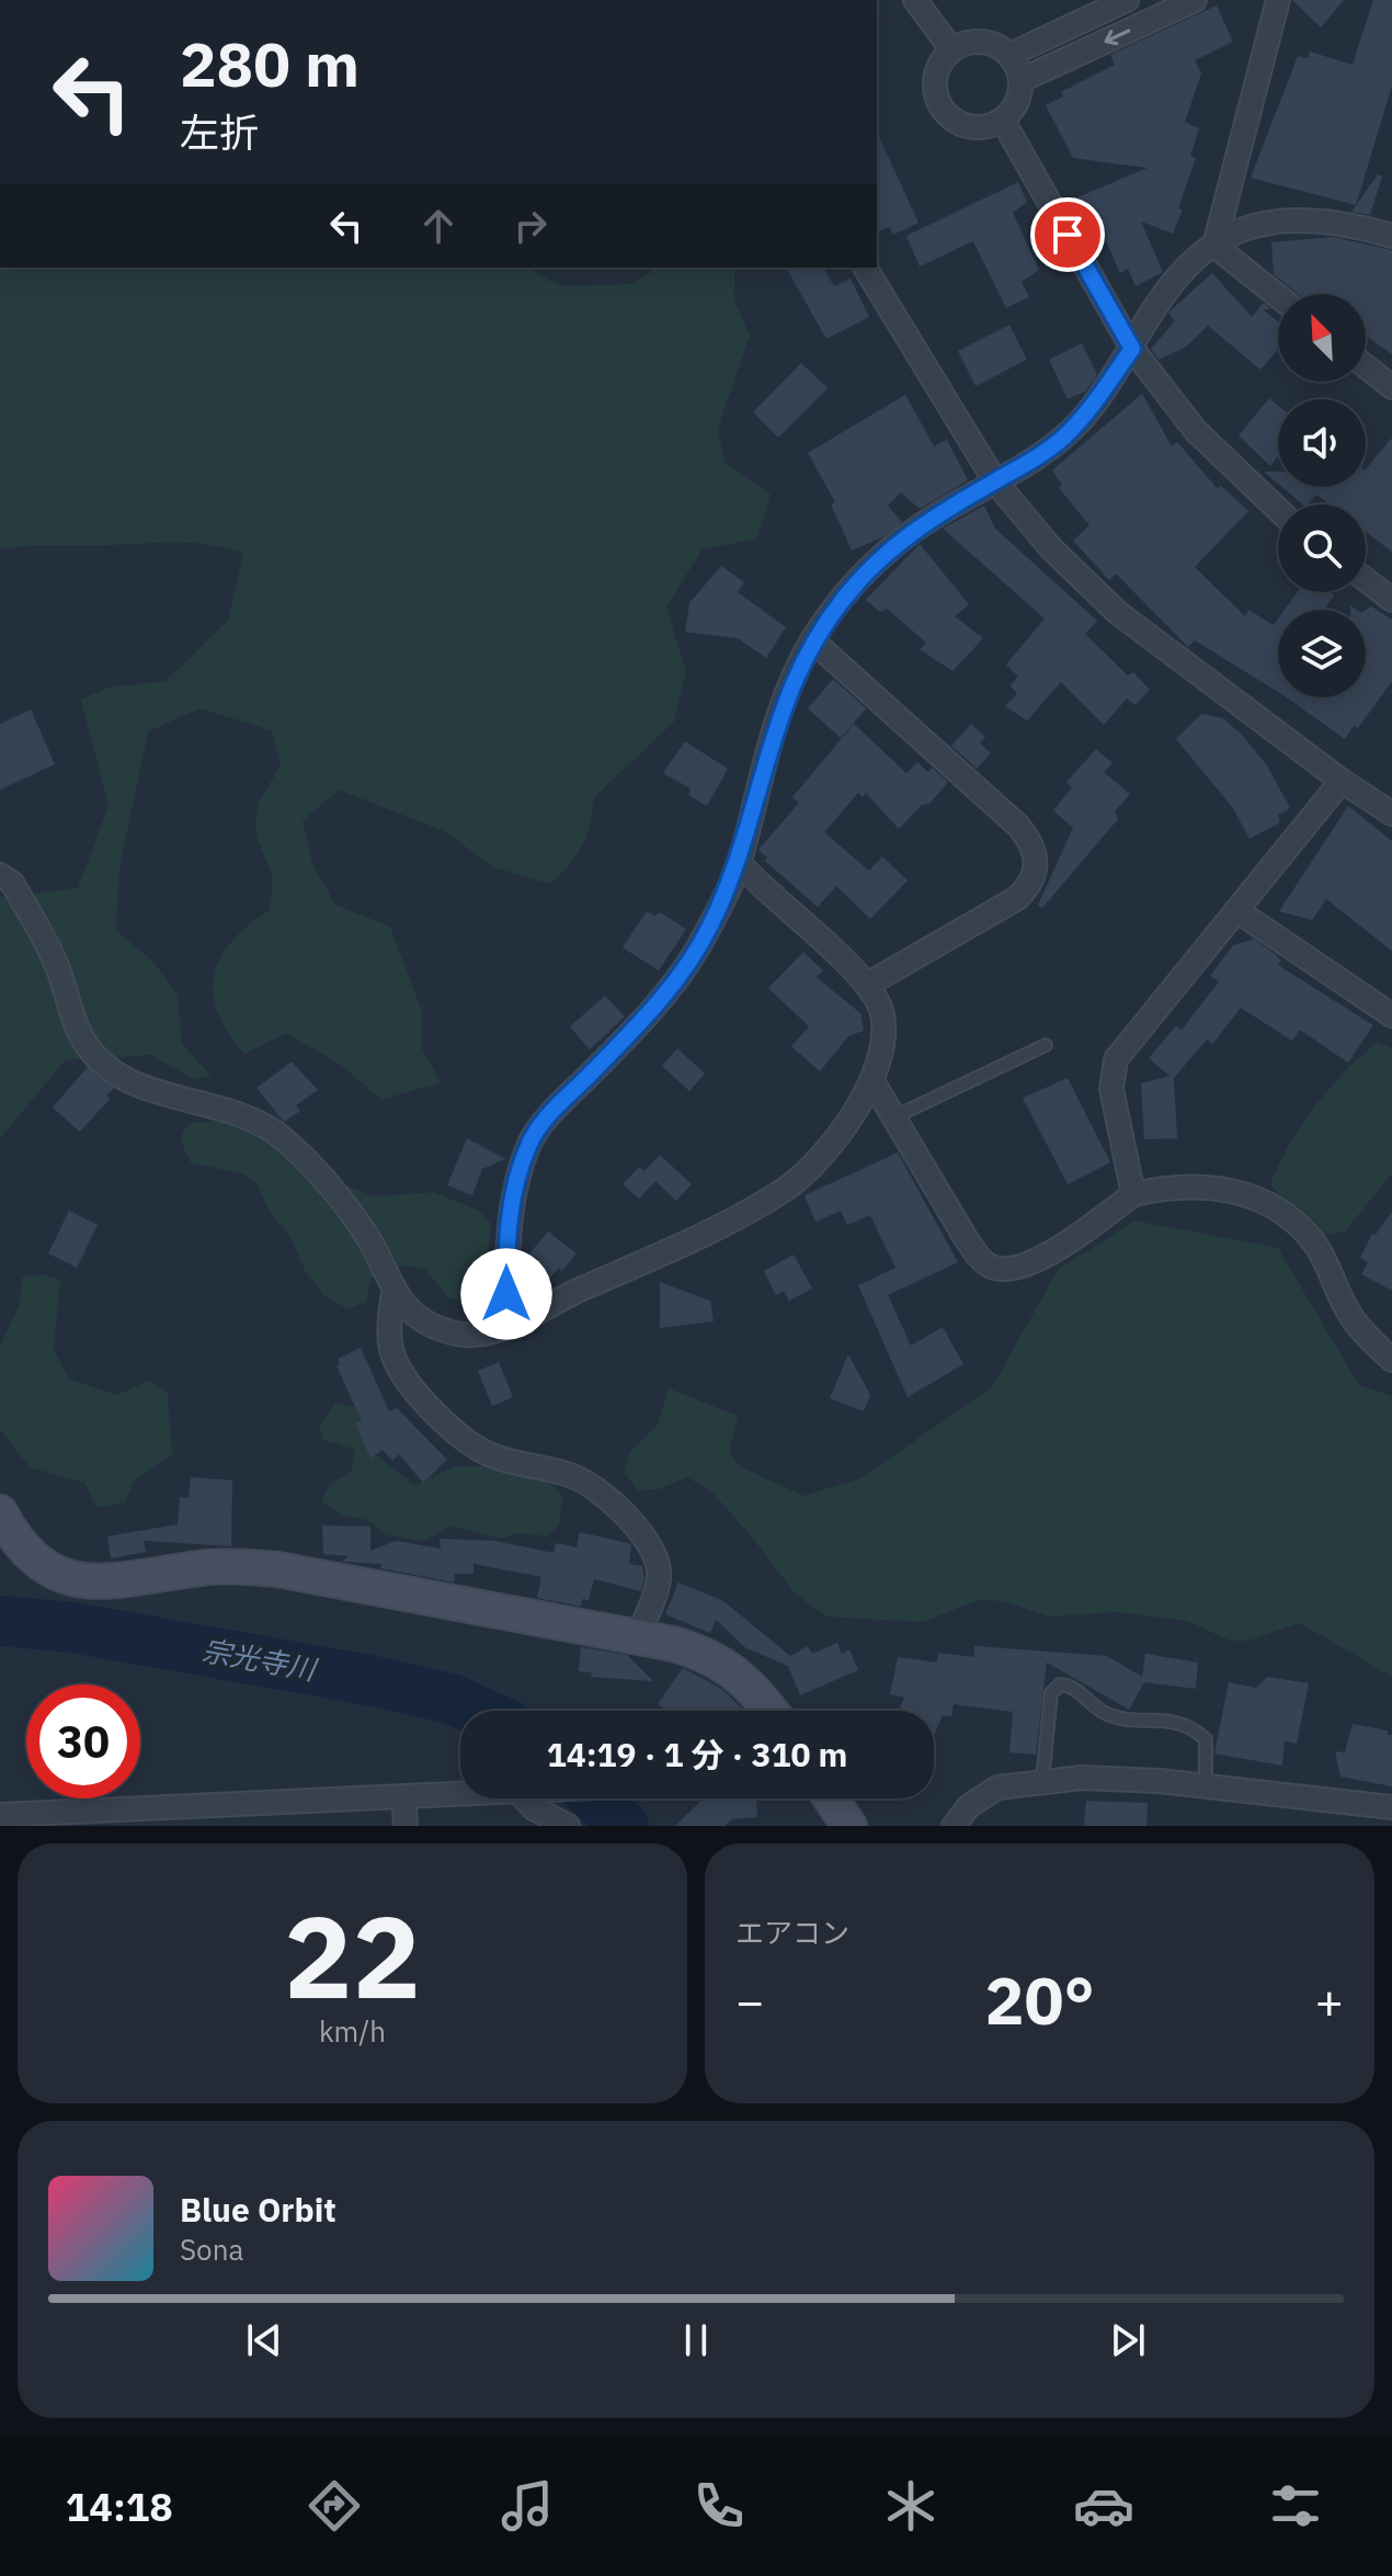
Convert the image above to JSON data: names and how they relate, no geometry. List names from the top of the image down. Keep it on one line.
{"water":["宗光寺川"],"north":"top left","page":{"turn":["280 m","左折"],"limit":"30","trip":"14:19 · 1 分 · 310 m","tile":[["22","km/h"],"エアコン"],"heat":["−","20°","+"],"song":["Blue Orbit","Sona"],"tabs":"14:18"}}
